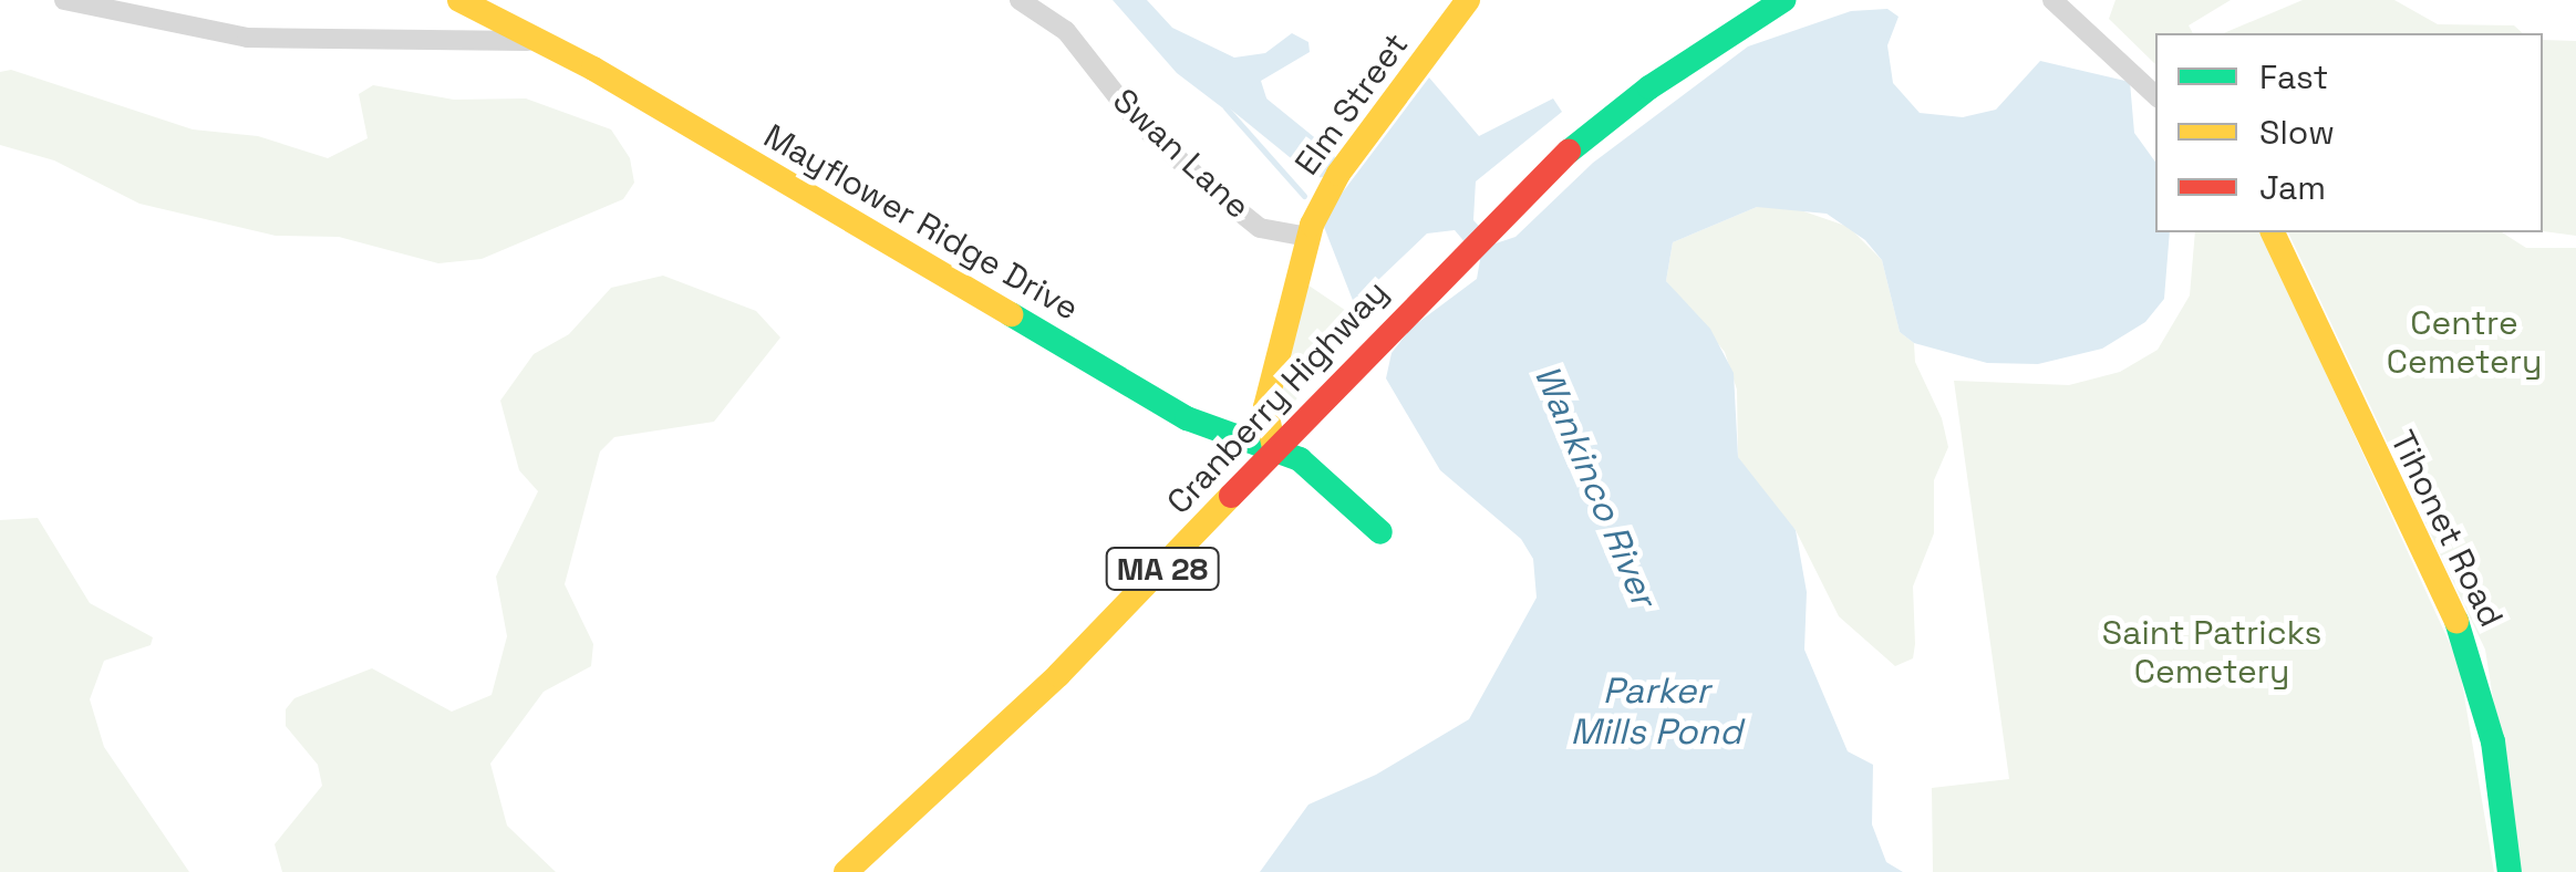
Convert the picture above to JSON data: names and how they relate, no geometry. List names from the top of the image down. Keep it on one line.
{"streets":{"main road":["Elm Street","Mayflower Ridge Drive","Cranberry Highway","Tihonet Road","MA 28"],"street":["Swan Lane"]},"crossings":[["Elm Street","Swan Lane"],["Elm Street","Mayflower Ridge Drive"],["Elm Street","Cranberry Highway"],["Mayflower Ridge Drive","Cranberry Highway"]],"water":["Wankinco River","Parker Mills Pond"],"parks":["Centre Cemetery","Saint Patricks Cemetery"],"legend":["Fast","Slow","Jam"]}
